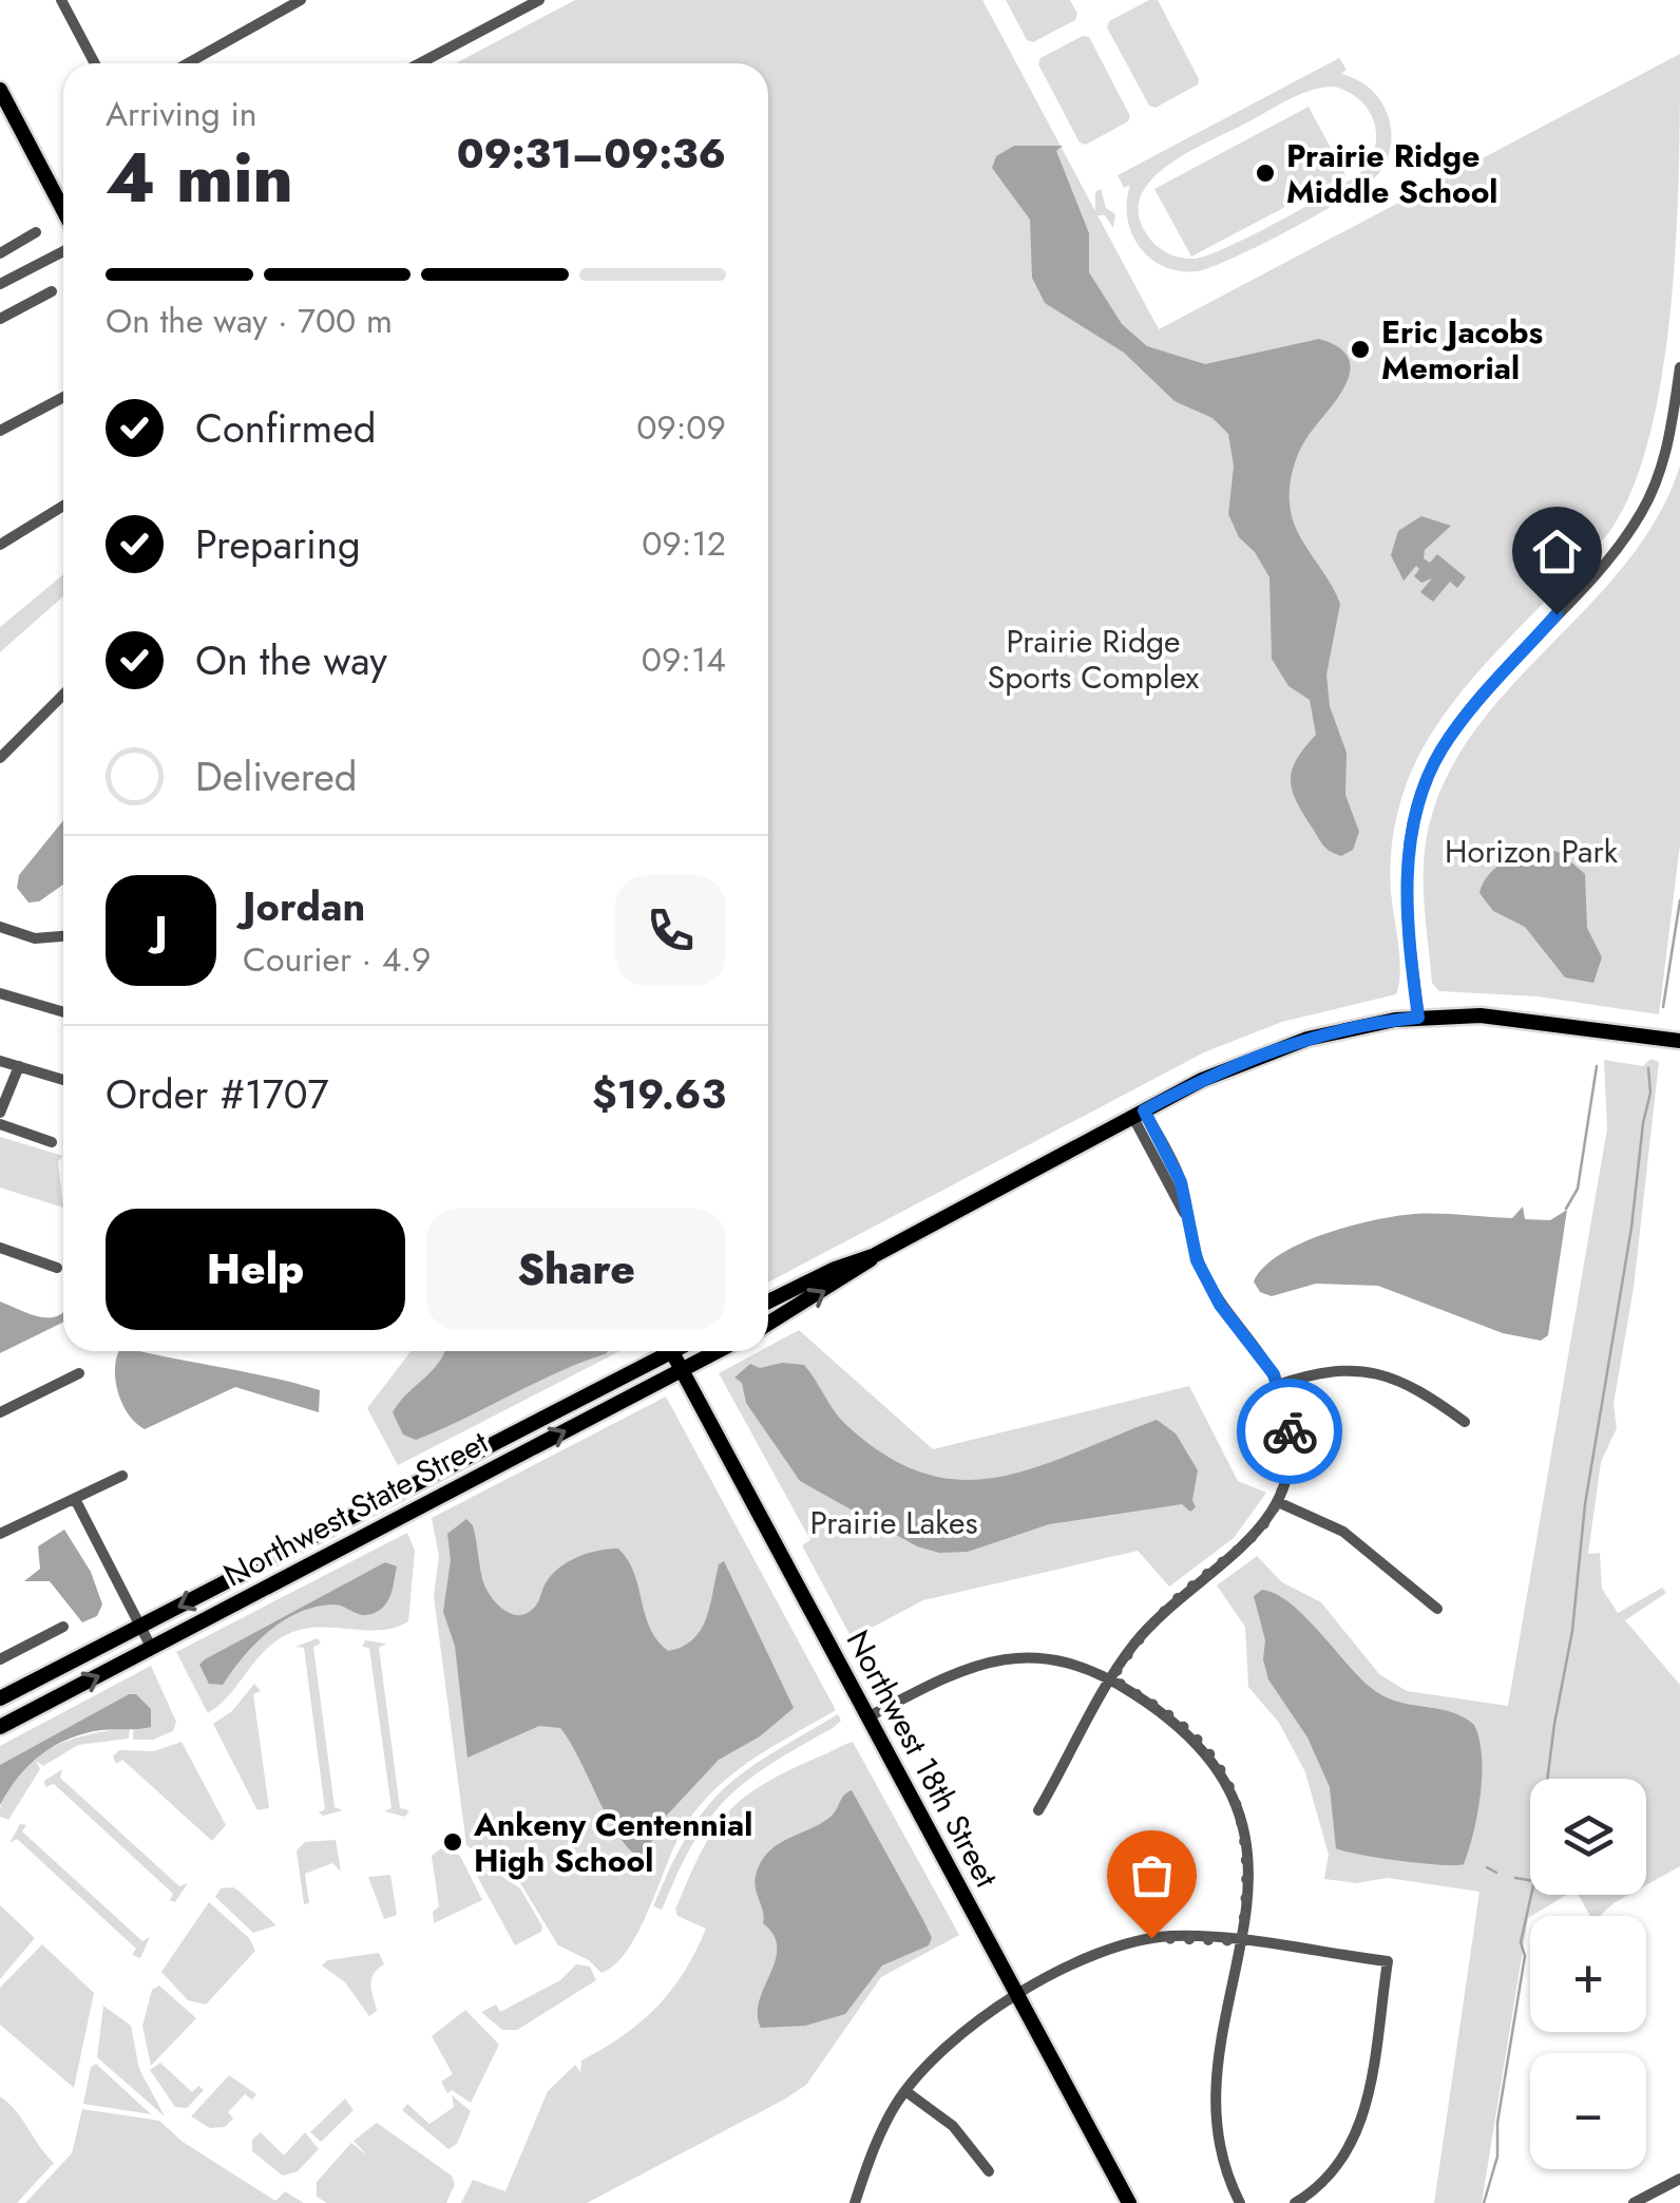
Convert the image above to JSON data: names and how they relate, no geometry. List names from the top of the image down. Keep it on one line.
{"streets":{"main road":["Northwest State Street","Northwest 18th Street"]},"crossings":[["Northwest State Street","Northwest 18th Street"]],"parks":["Prairie Ridge Sports Complex","Horizon Park","Prairie Lakes"],"places":["Prairie Ridge Middle School","Eric Jacobs Memorial","Ankeny Centennial High School"],"page":{"heading":["4 min","Arriving in","09:31–09:36"],"panel":["Jordan","Courier · 4.9","Order #1707","$19.63"],"bar":"On the way · 700 m","list":[["Confirmed","09:09"],["Preparing","09:12"],["On the way","09:14"],"Delivered"],"round":"J","buttons":["Help","Share"],"map_buttons":["+","−"]}}
